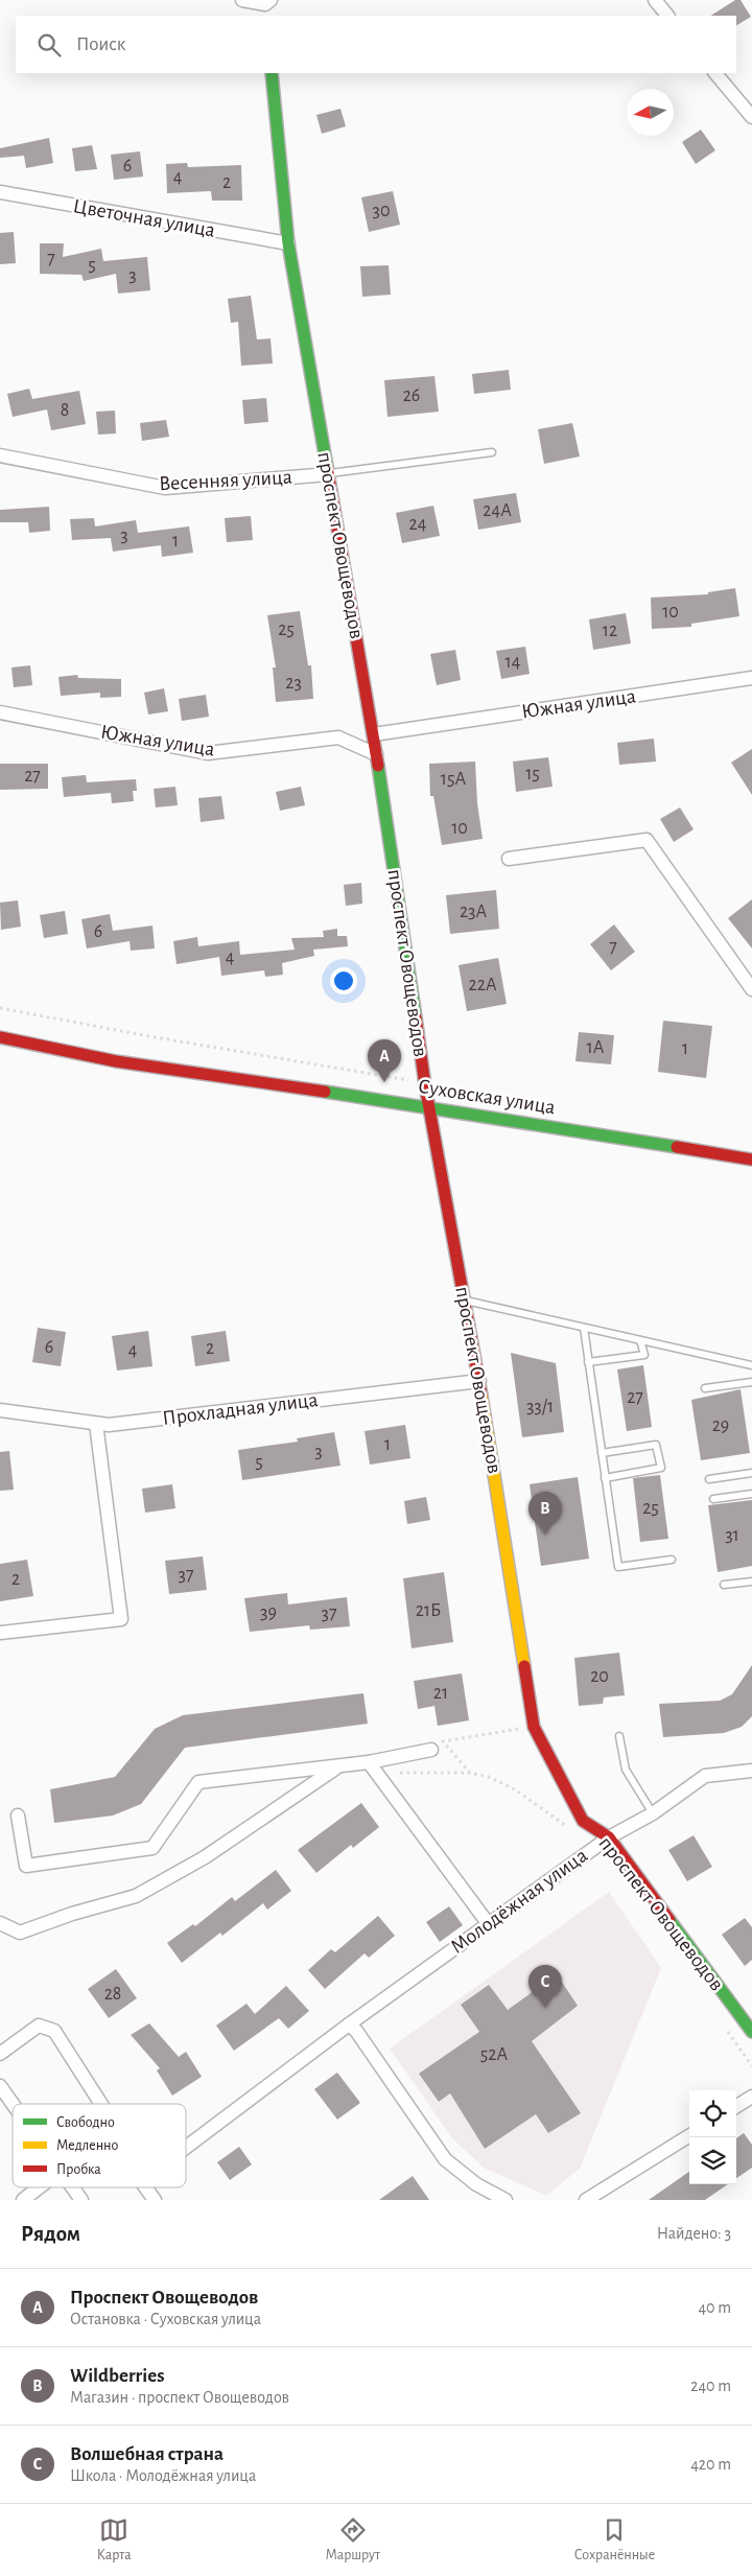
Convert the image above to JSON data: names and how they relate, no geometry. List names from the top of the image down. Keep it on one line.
{"streets":{"street":["Цветочная улица","Весенняя улица","проспект Овощеводов","Южная улица","Суховская улица","Прохладная улица","Молодёжная улица"]},"crossings":[["Цветочная улица","проспект Овощеводов"],["Весенняя улица","проспект Овощеводов"],["проспект Овощеводов","Южная улица"],["проспект Овощеводов","Суховская улица"],["проспект Овощеводов","Прохладная улица"],["проспект Овощеводов","Молодёжная улица"]],"house_numbers":["6","4","2","30","7","5","3","26","8","24А","24","3","1","10","25","12","14","23","15","27","15А","10","23А","6","7","4","22А","1А","1","6","2","4","27","33/1","29","1","3","5","25","31","37","2","21Б","39","37","20","21","28","52А"],"legend":["Свободно","Медленно","Пробка"],"north":"left","page":{"search":"Поиск","pins":["A","B","C"],"heading":["Рядом","Найдено: 3"],"list":[{"mark":"A","name":"Проспект Овощеводов","note":"Остановка · Суховская улица","value":"40 m"},{"mark":"B","name":"Wildberries","note":"Магазин · проспект Овощеводов","value":"240 m"},{"mark":"C","name":"Волшебная страна","note":"Школа · Молодёжная улица","value":"420 m"}],"nav":["Карта","Маршрут","Сохранённые"]}}
